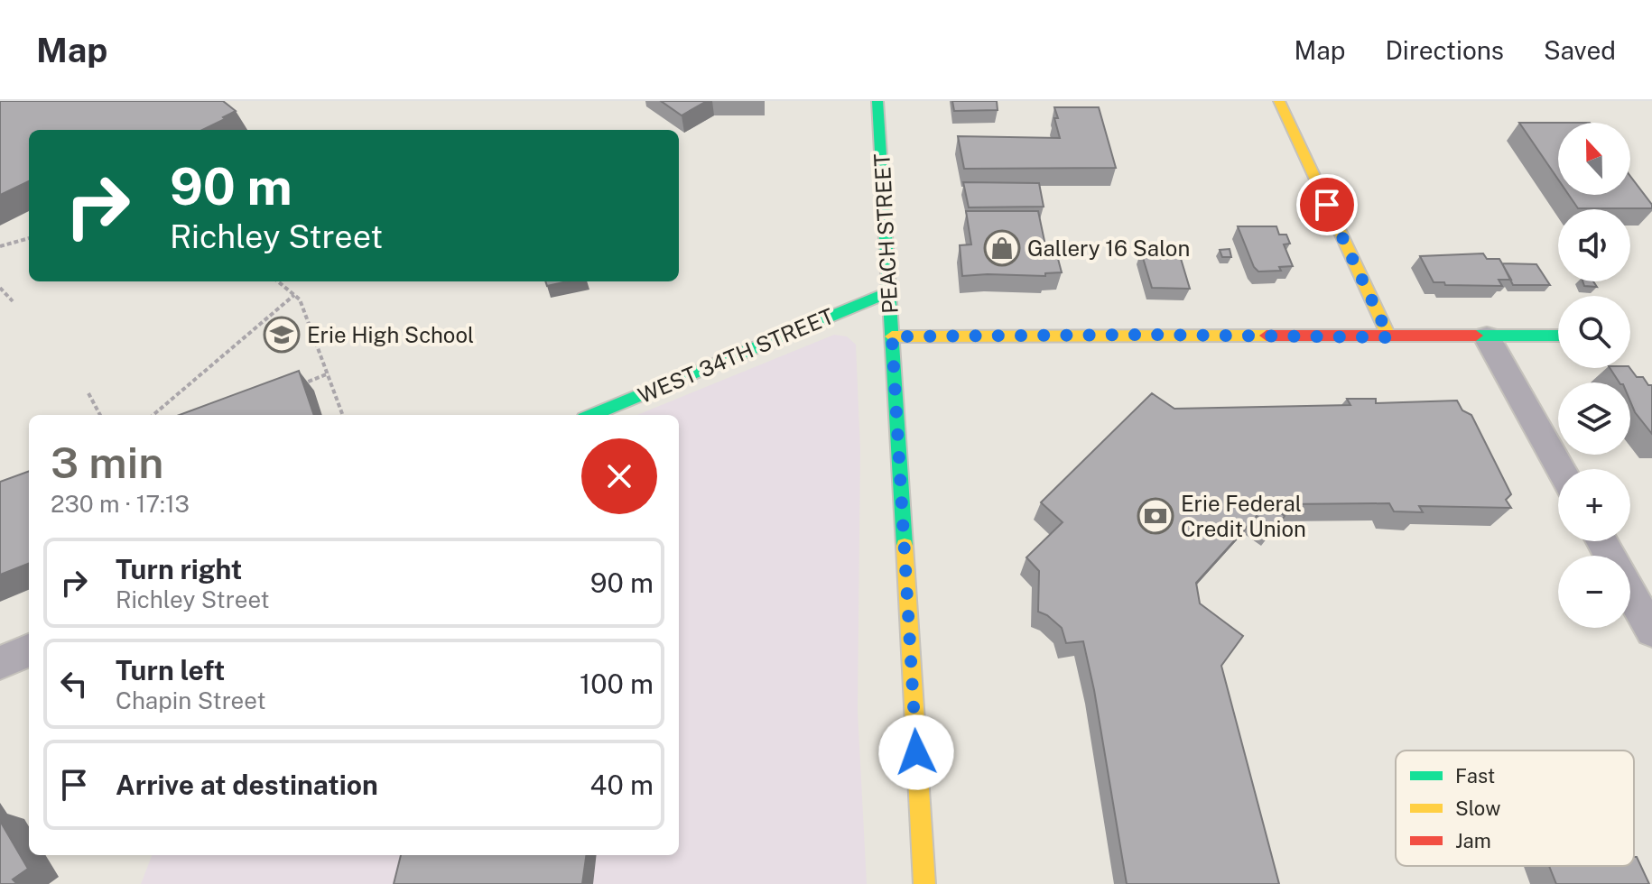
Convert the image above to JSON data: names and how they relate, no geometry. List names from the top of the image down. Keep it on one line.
{"streets":{"street":["PEACH STREET","WEST 34TH STREET"]},"crossings":[["PEACH STREET","WEST 34TH STREET"]],"places":{"shop":["Gallery 16 Salon"],"school or university":["Erie High School"],"bank":["Erie Federal Credit Union"]},"legend":["Fast","Slow","Jam"],"north":"top","page":{"header":"Map","nav":["Map","Directions","Saved"],"map_buttons":["+","−"],"turn":["90 m","Richley Street"],"heading":["3 min","230 m · 17:13"],"list":[{"name":"Turn right","note":"Richley Street","value":"90 m"},{"name":"Turn left","note":"Chapin Street","value":"100 m"},{"name":"Arrive at destination","value":"40 m"}]}}
